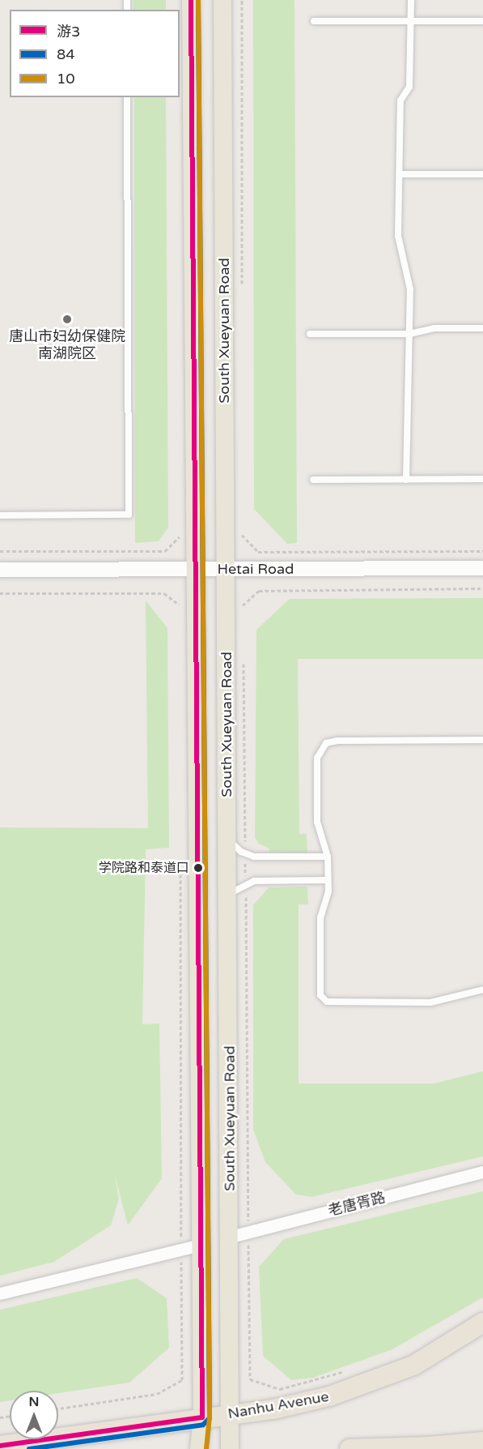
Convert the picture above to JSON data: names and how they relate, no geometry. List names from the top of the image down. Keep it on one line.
{"streets":{"highway":["Nanhu Avenue"],"main road":["South Xueyuan Road"],"street":["Hetai Road","老唐胥路"]},"crossings":[["South Xueyuan Road","Hetai Road"],["South Xueyuan Road","老唐胥路"],["South Xueyuan Road","Nanhu Avenue"]],"places":["唐山市妇幼保健院 南湖院区","学院路和泰道口"],"lines":["transit line 游3","transit line 84","transit line 10"],"legend":["游3","84","10"],"north":"top"}
